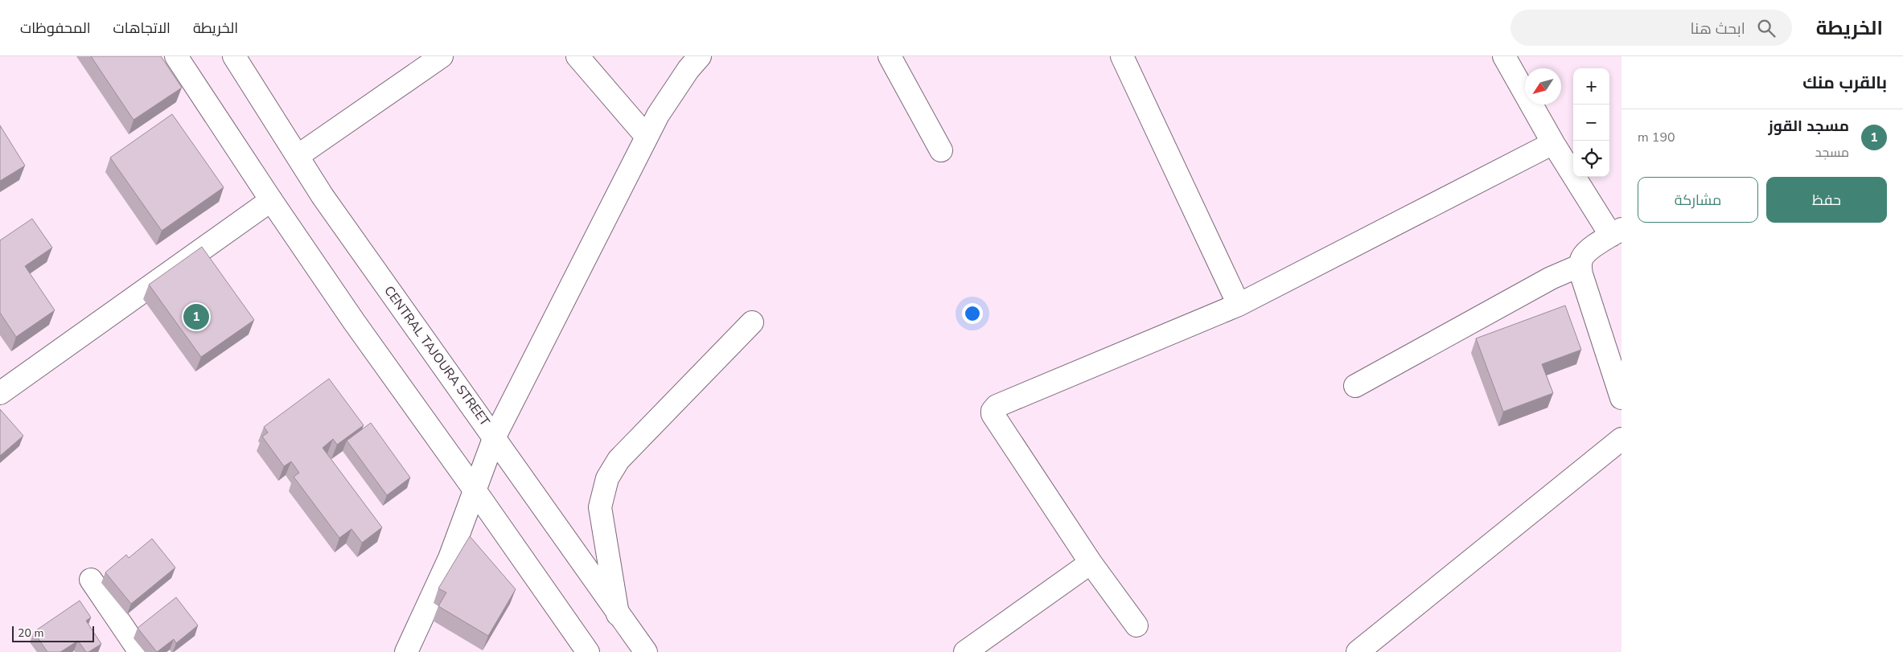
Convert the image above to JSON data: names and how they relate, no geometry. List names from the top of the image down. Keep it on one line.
{"streets":{"street":["CENTRAL TAJOURA STREET"]},"scale_bar":"20 m","north":"bottom left","page":{"header":"الخريطة","search":"ابحث هنا","nav":["الخريطة","الاتجاهات","المحفوظات"],"heading":"بالقرب منك","map_buttons":["+","−"],"list":[{"mark":"1","name":"مسجد القوز","note":"مسجد","value":"190 m"}],"buttons":["حفظ","مشاركة"],"pins":"1","scale":"20 m"}}
